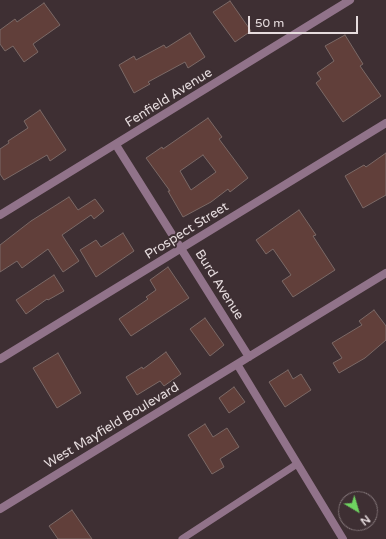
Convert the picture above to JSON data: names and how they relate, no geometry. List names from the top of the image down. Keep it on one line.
{"streets":{"street":["Fenfield Avenue","Prospect Street","Burd Avenue","West Mayfield Boulevard"]},"crossings":[["Fenfield Avenue","Burd Avenue"],["Prospect Street","Burd Avenue"],["Burd Avenue","West Mayfield Boulevard"]],"scale_bar":"50 m","north":"bottom right"}
